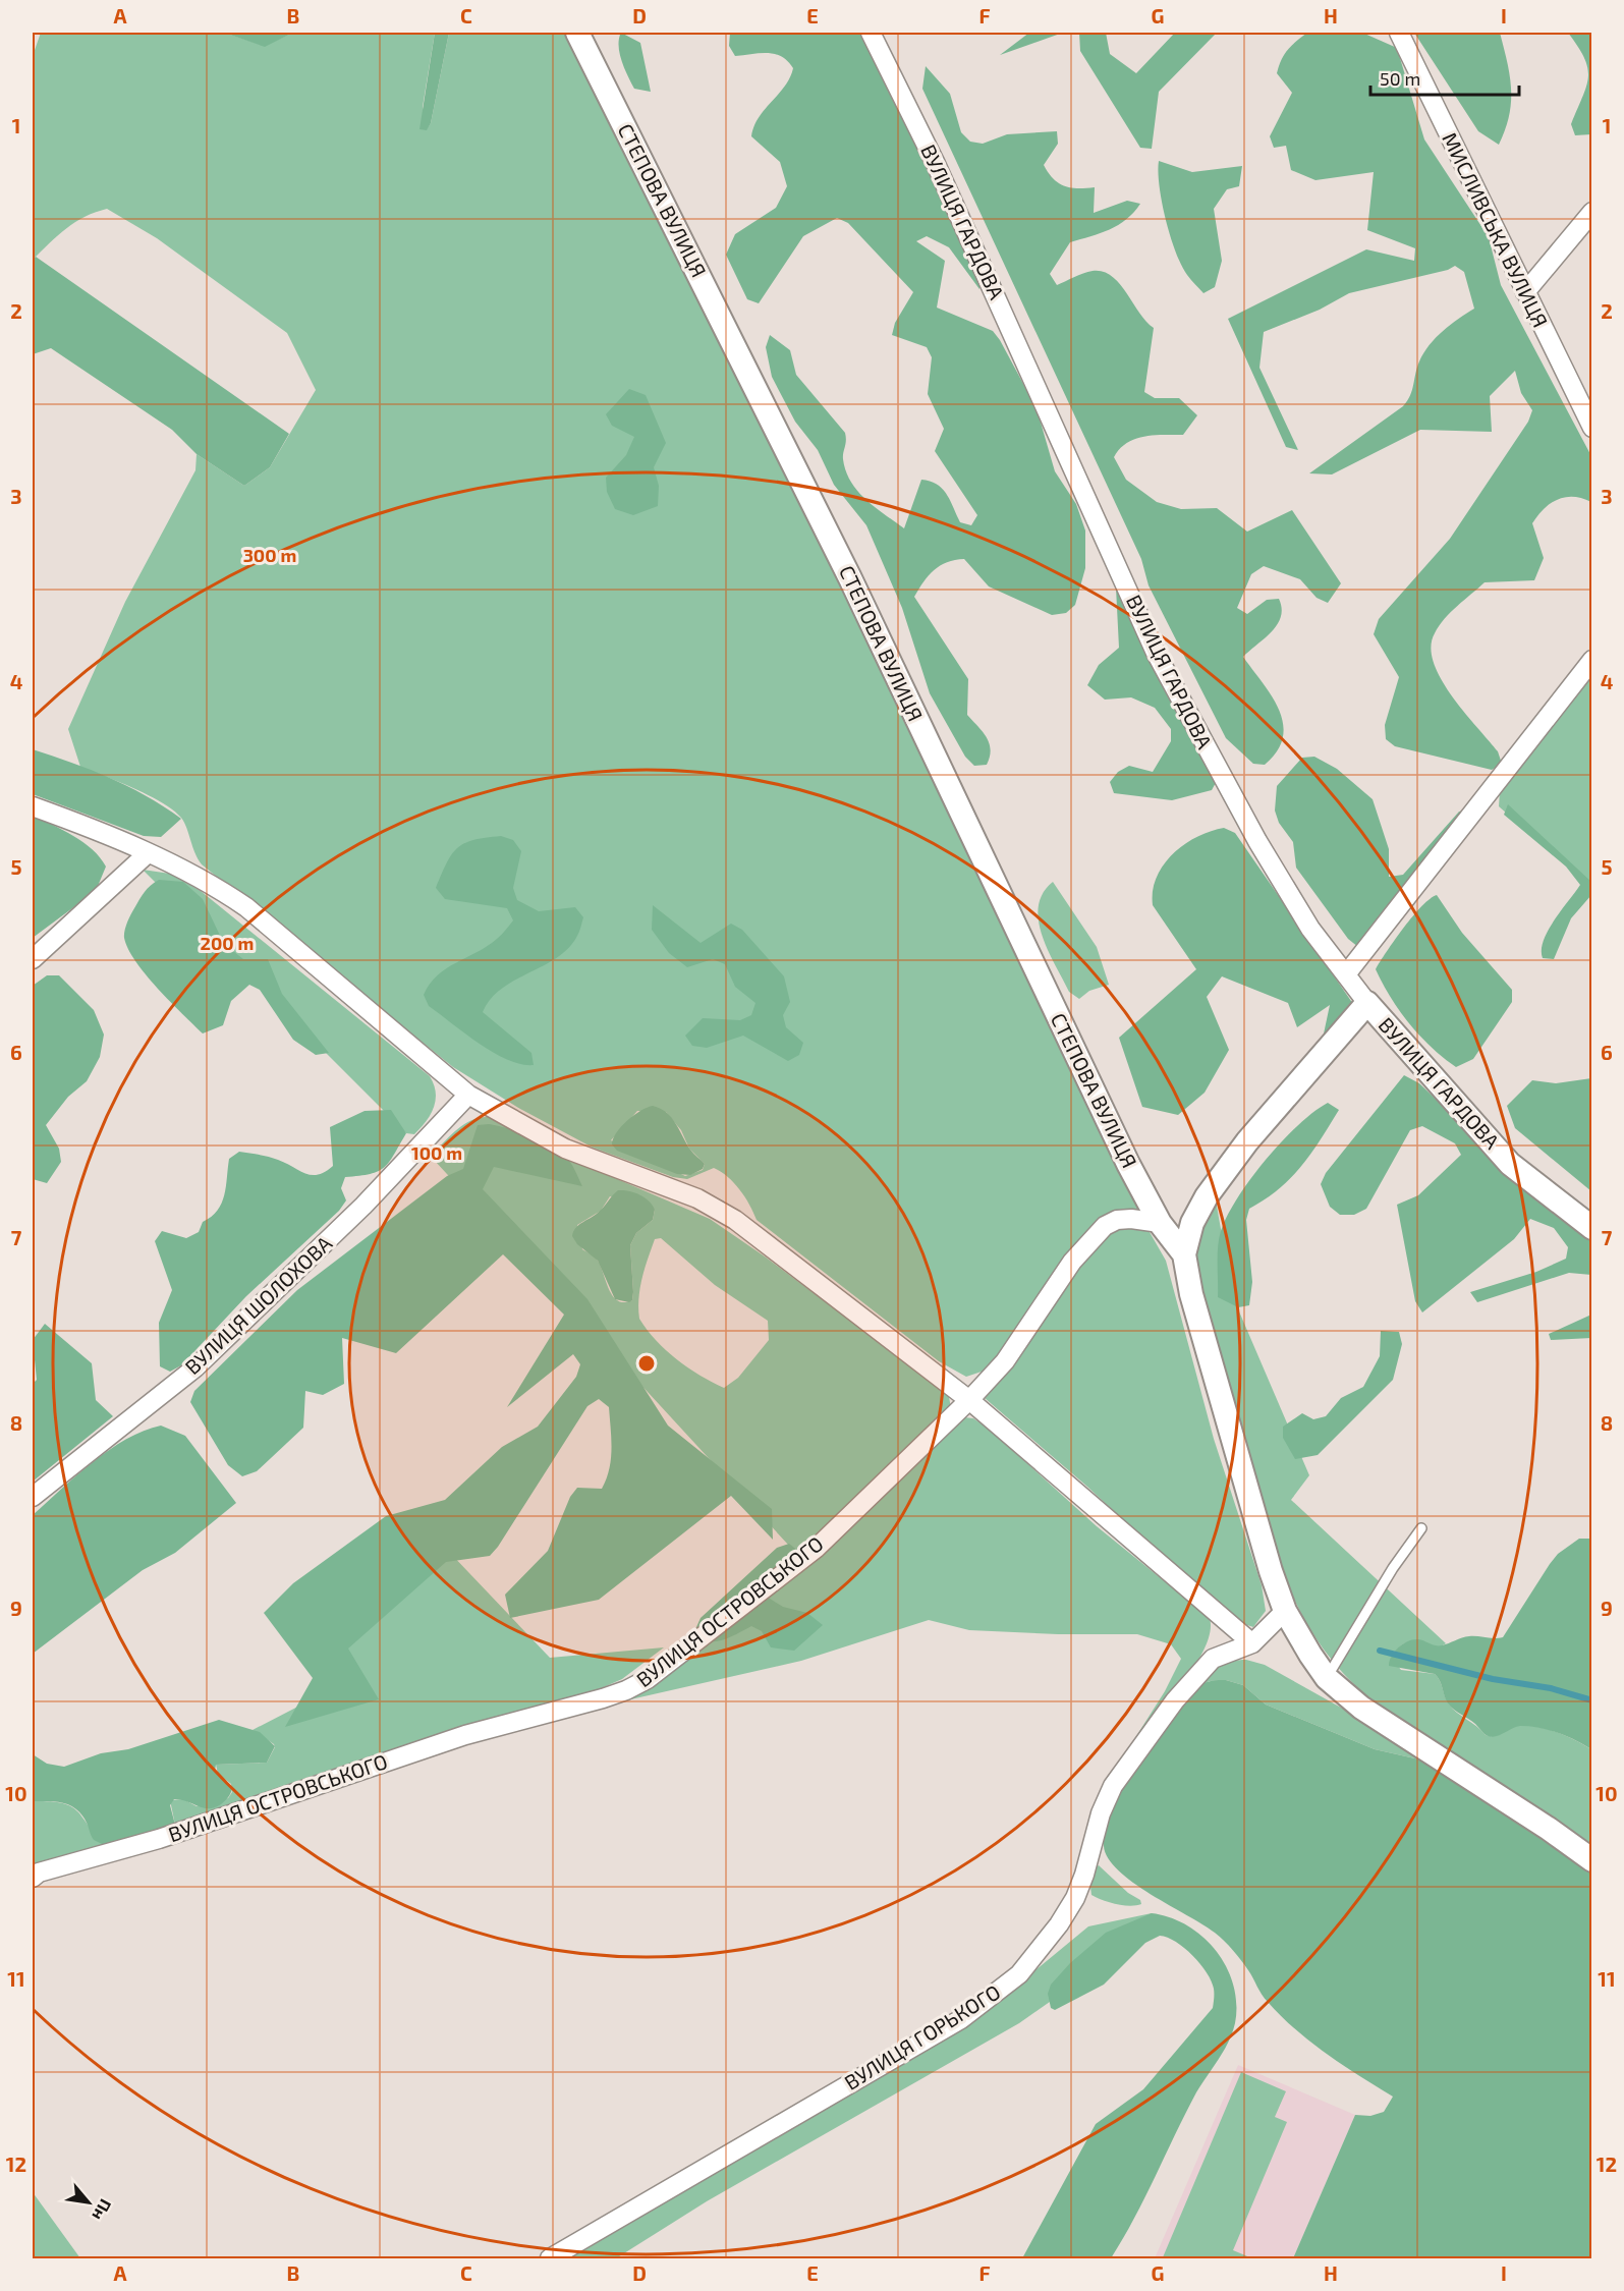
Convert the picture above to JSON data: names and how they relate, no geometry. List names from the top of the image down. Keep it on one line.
{"streets":{"street":["СТЕПОВА ВУЛИЦЯ","ВУЛИЦЯ ГАРДОВА","МИСЛИВСЬКА ВУЛИЦЯ","ВУЛИЦЯ ШОЛОХОВА","ВУЛИЦЯ ОСТРОВСЬКОГО","ВУЛИЦЯ ГОРЬКОГО"]},"crossings":[["СТЕПОВА ВУЛИЦЯ","ВУЛИЦЯ ОСТРОВСЬКОГО"]],"scale_bar":"50 m","north":"bottom right","grid":{"columns":["A","B","C","D","E","F","G","H","I"],"rows":["1","2","3","4","5","6","7","8","9","10","11","12"]},"rings":["300 m","200 m","100 m"]}
